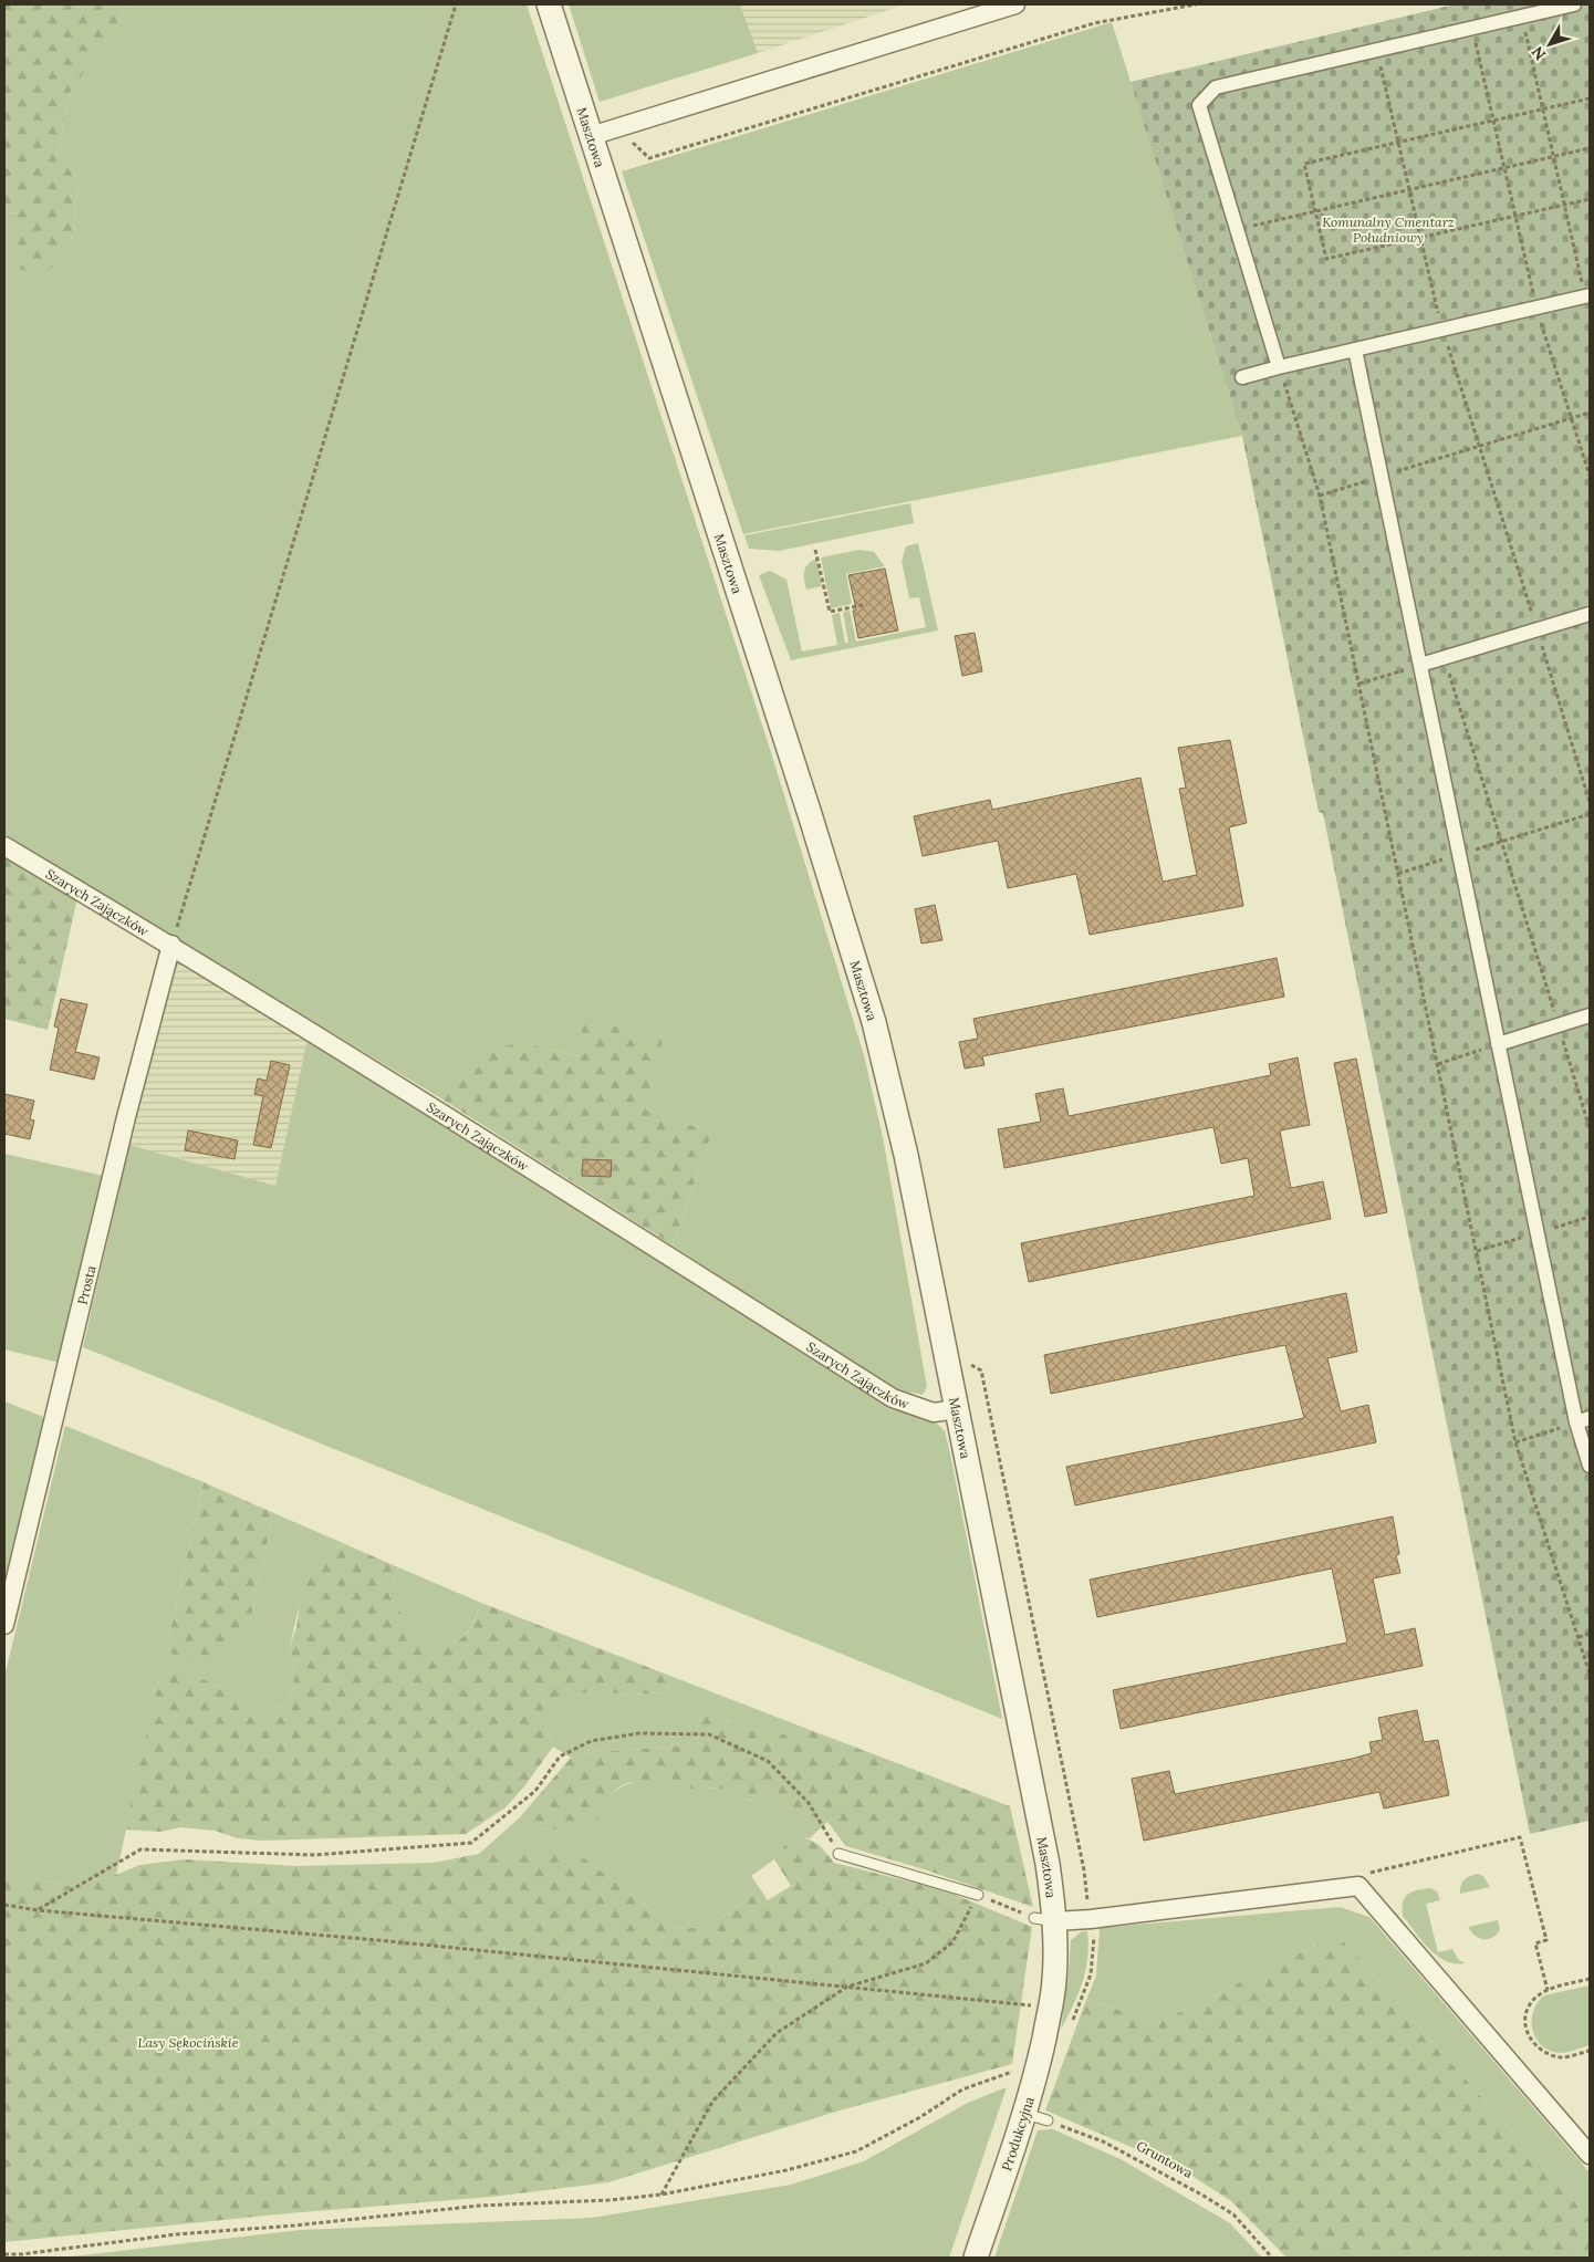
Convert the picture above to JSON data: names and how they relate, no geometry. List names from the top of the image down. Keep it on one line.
{"streets":{"street":["Masztowa","Szarych Zajączków","Prosta","Produkcyjna"],"path":["Gruntowa"]},"crossings":[["Masztowa","Szarych Zajączków"],["Masztowa","Produkcyjna"],["Szarych Zajączków","Prosta"],["Produkcyjna","Gruntowa"]],"parks":["Komunalny Cmentarz Południowy","Lasy Sękocińskie"],"north":"bottom left"}
